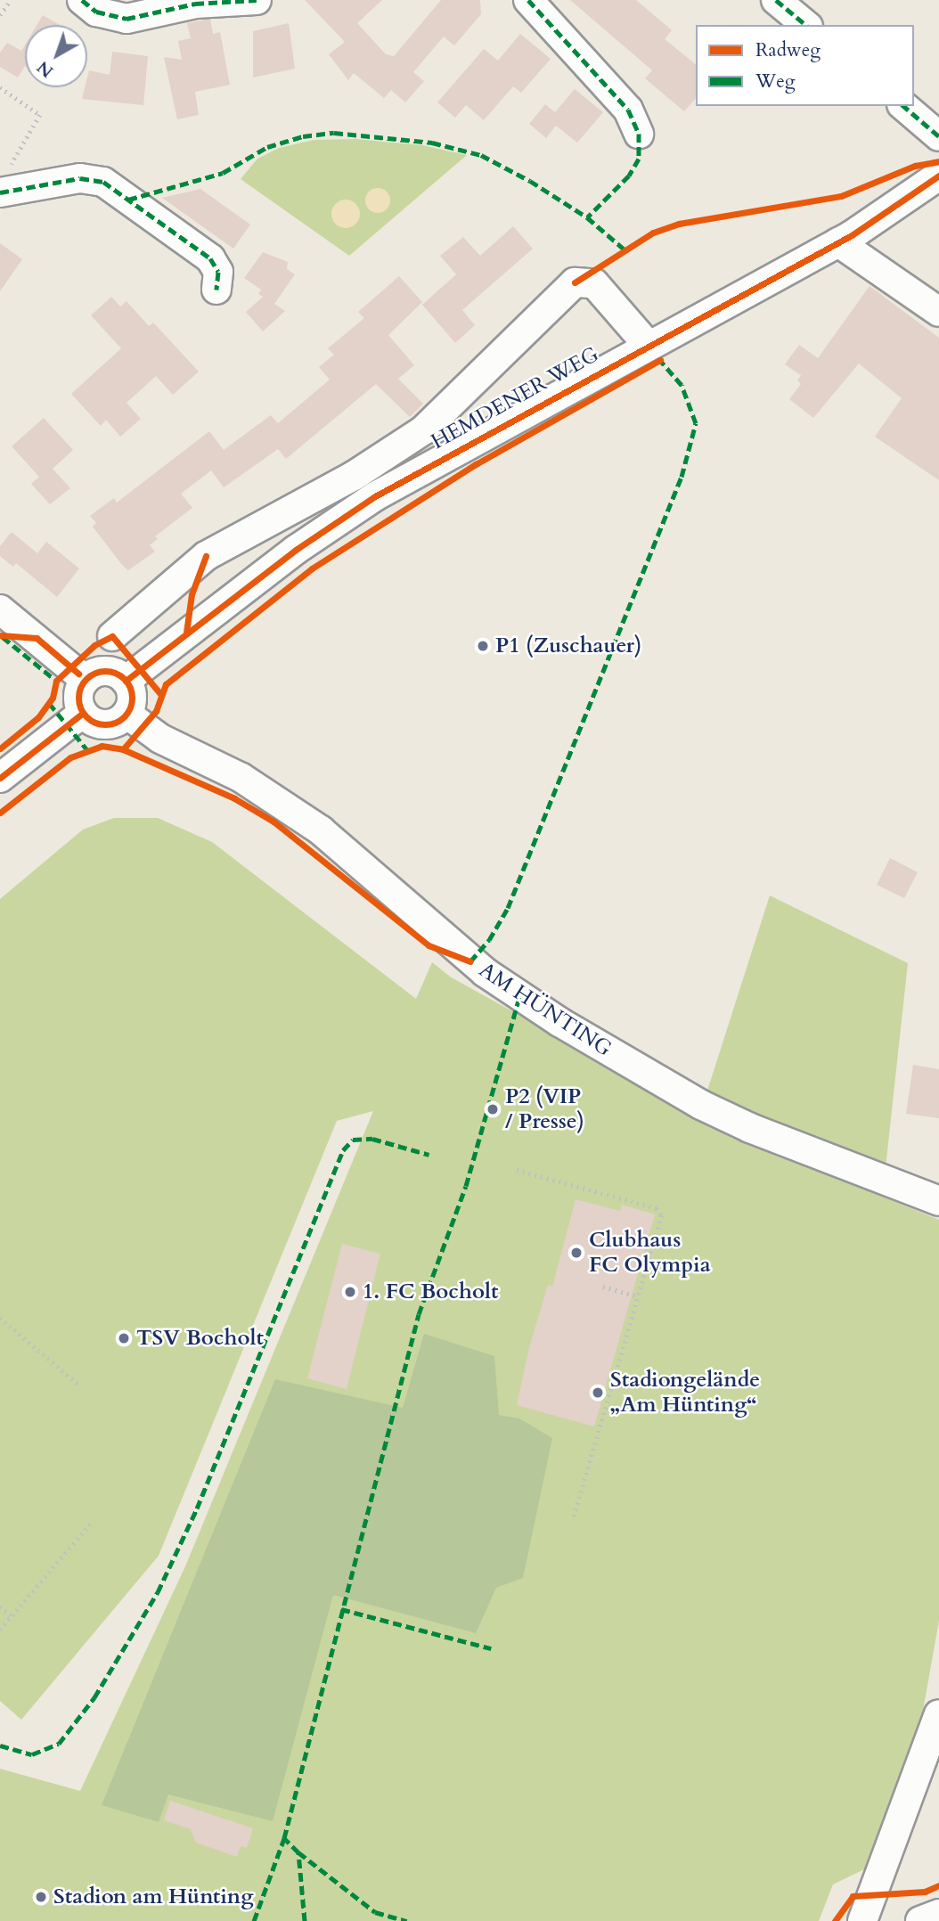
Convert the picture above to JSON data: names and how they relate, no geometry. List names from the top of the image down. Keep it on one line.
{"streets":{"street":["HEMDENER WEG","AM HÜNTING"]},"crossings":[["HEMDENER WEG","AM HÜNTING"]],"places":["P1 (Zuschauer)","P2 (VIP / Presse)","Clubhaus FC Olympia","1. FC Bocholt","TSV Bocholt","Stadiongelände „Am Hünting“","Stadion am Hünting"],"legend":["Radweg","Weg"],"north":"bottom left"}
